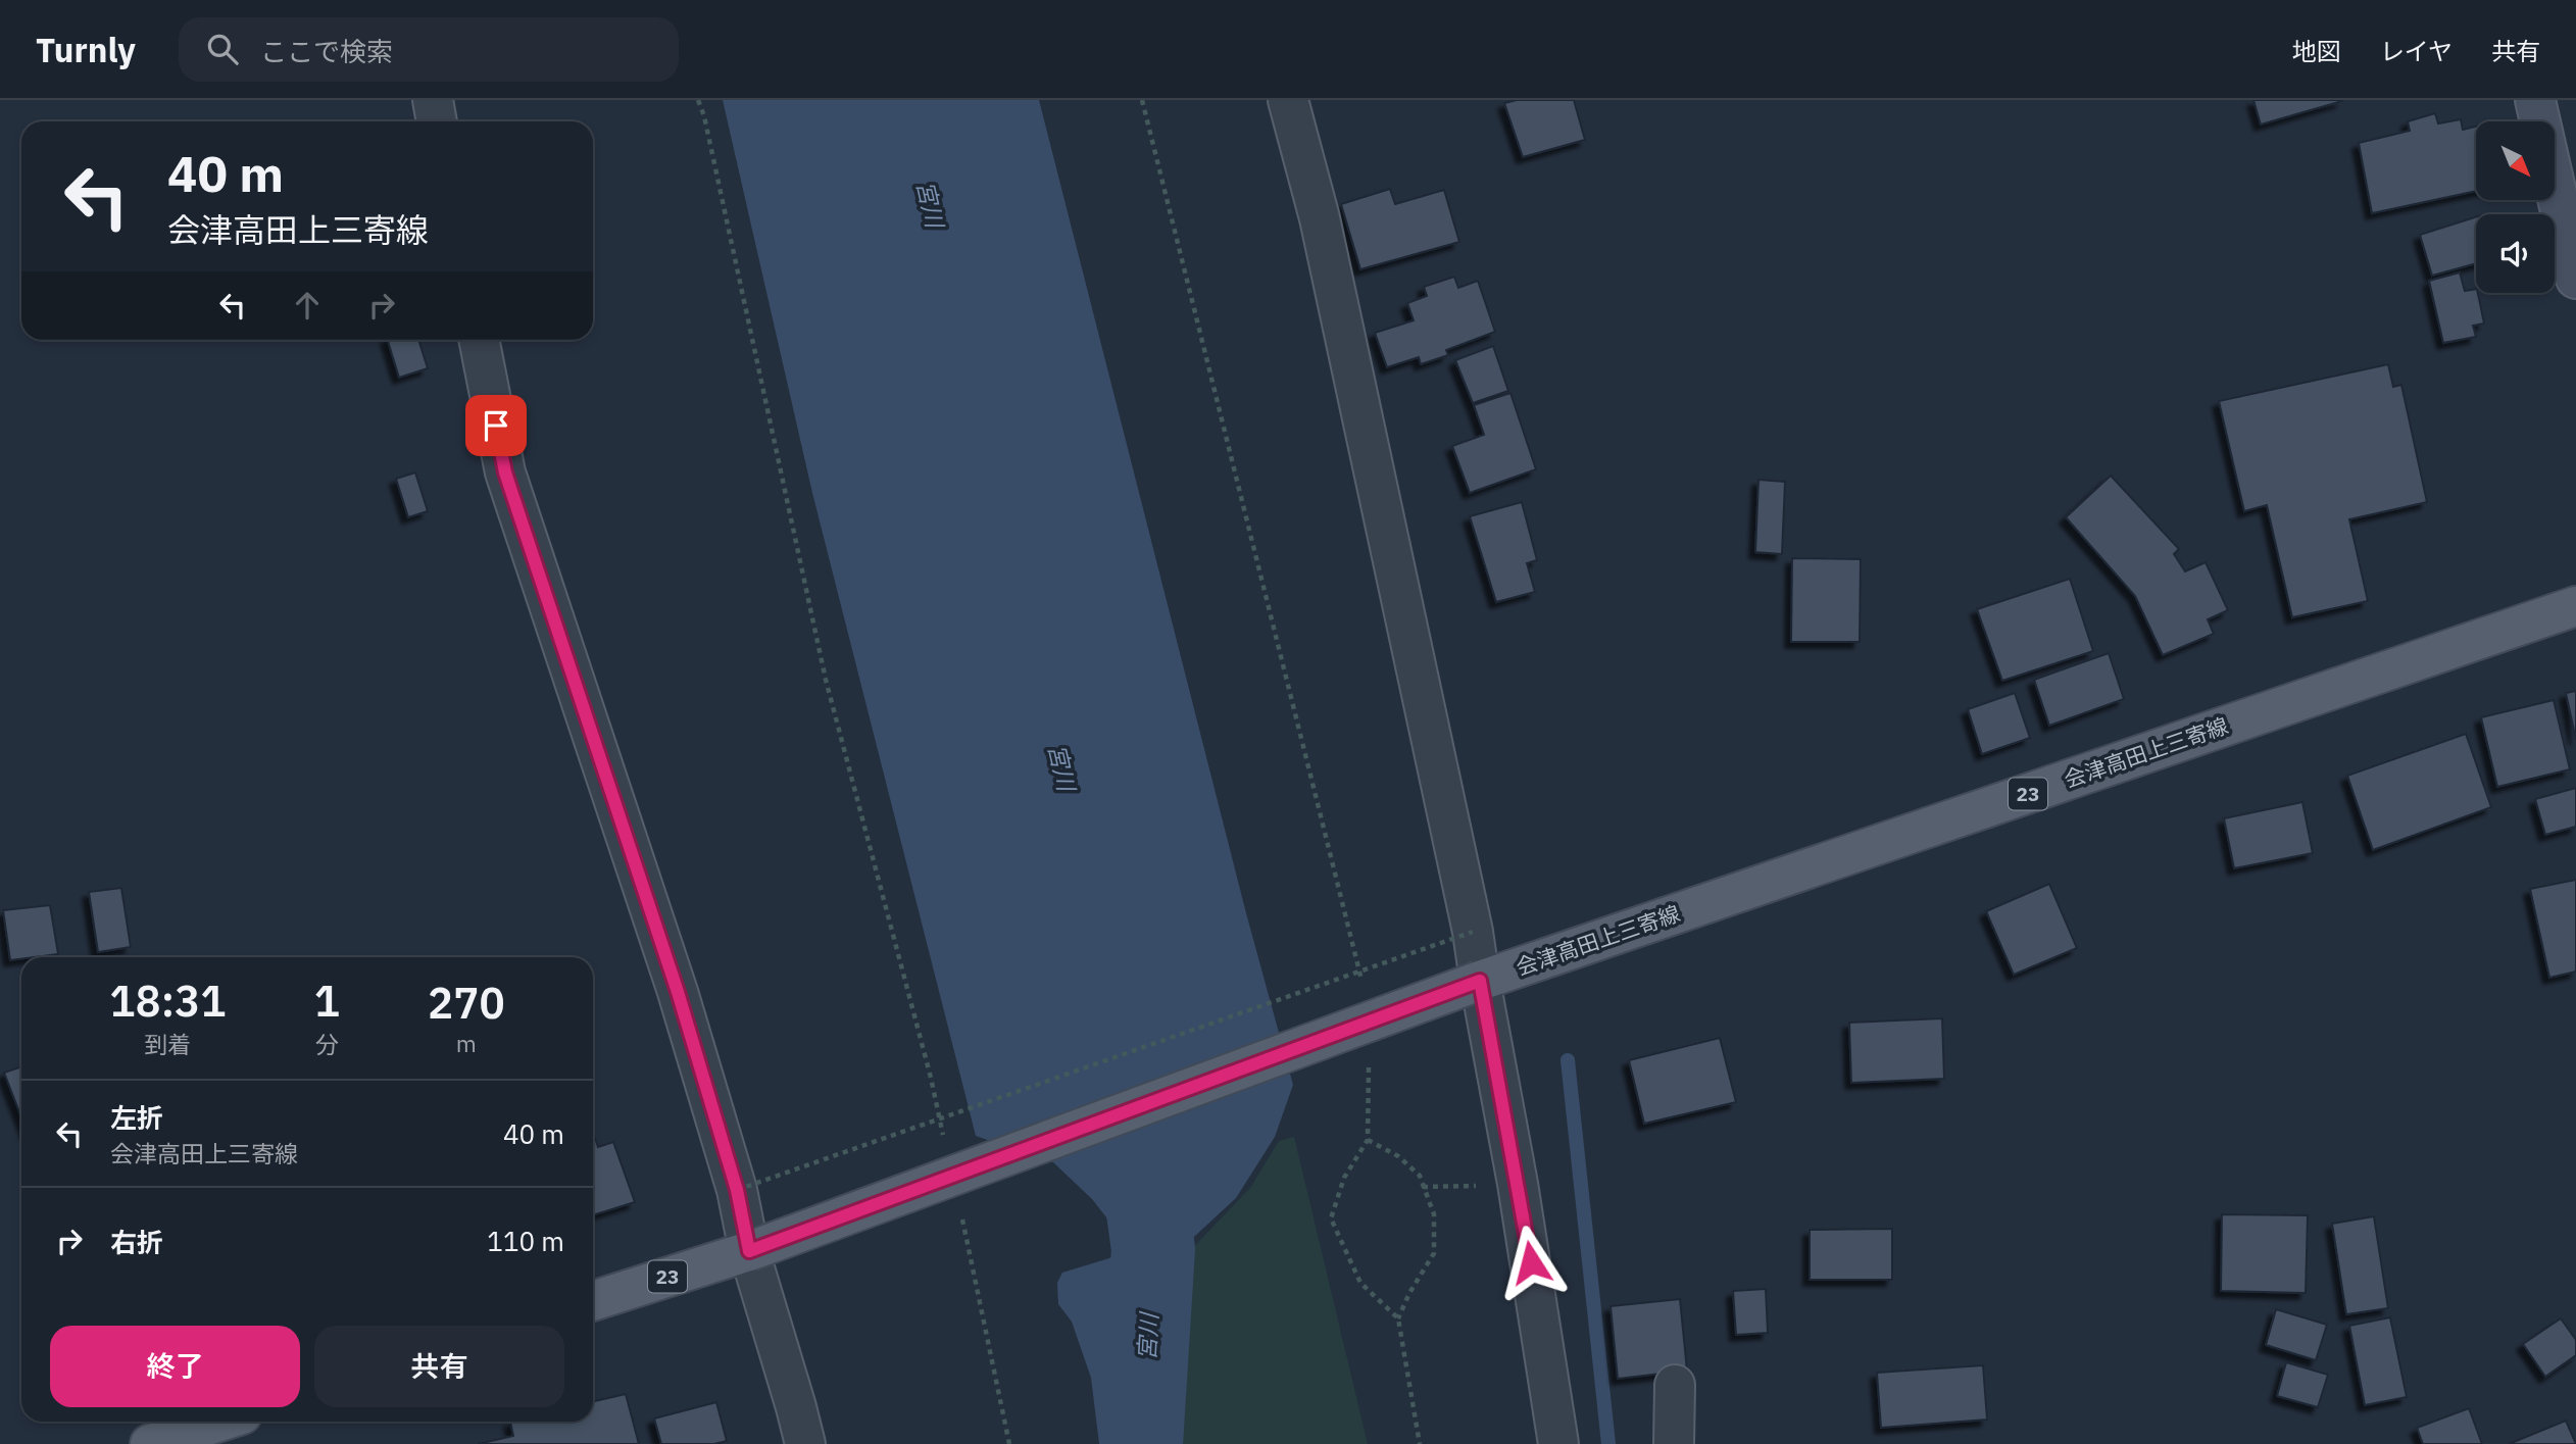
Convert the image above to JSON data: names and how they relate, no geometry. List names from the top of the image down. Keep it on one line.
{"streets":{"main road":["会津高田上三寄線","23"]},"water":["宮川"],"north":"bottom right","page":{"header":"Turnly","search":"ここで検索","nav":["地図","レイヤ","共有"],"turn":["40 m","会津高田上三寄線"],"eta":["18:31","到着","1","分","270","m"],"list":[{"name":"左折","note":"会津高田上三寄線","value":"40 m"},{"name":"右折","value":"110 m"}],"buttons":["終了","共有"]}}
